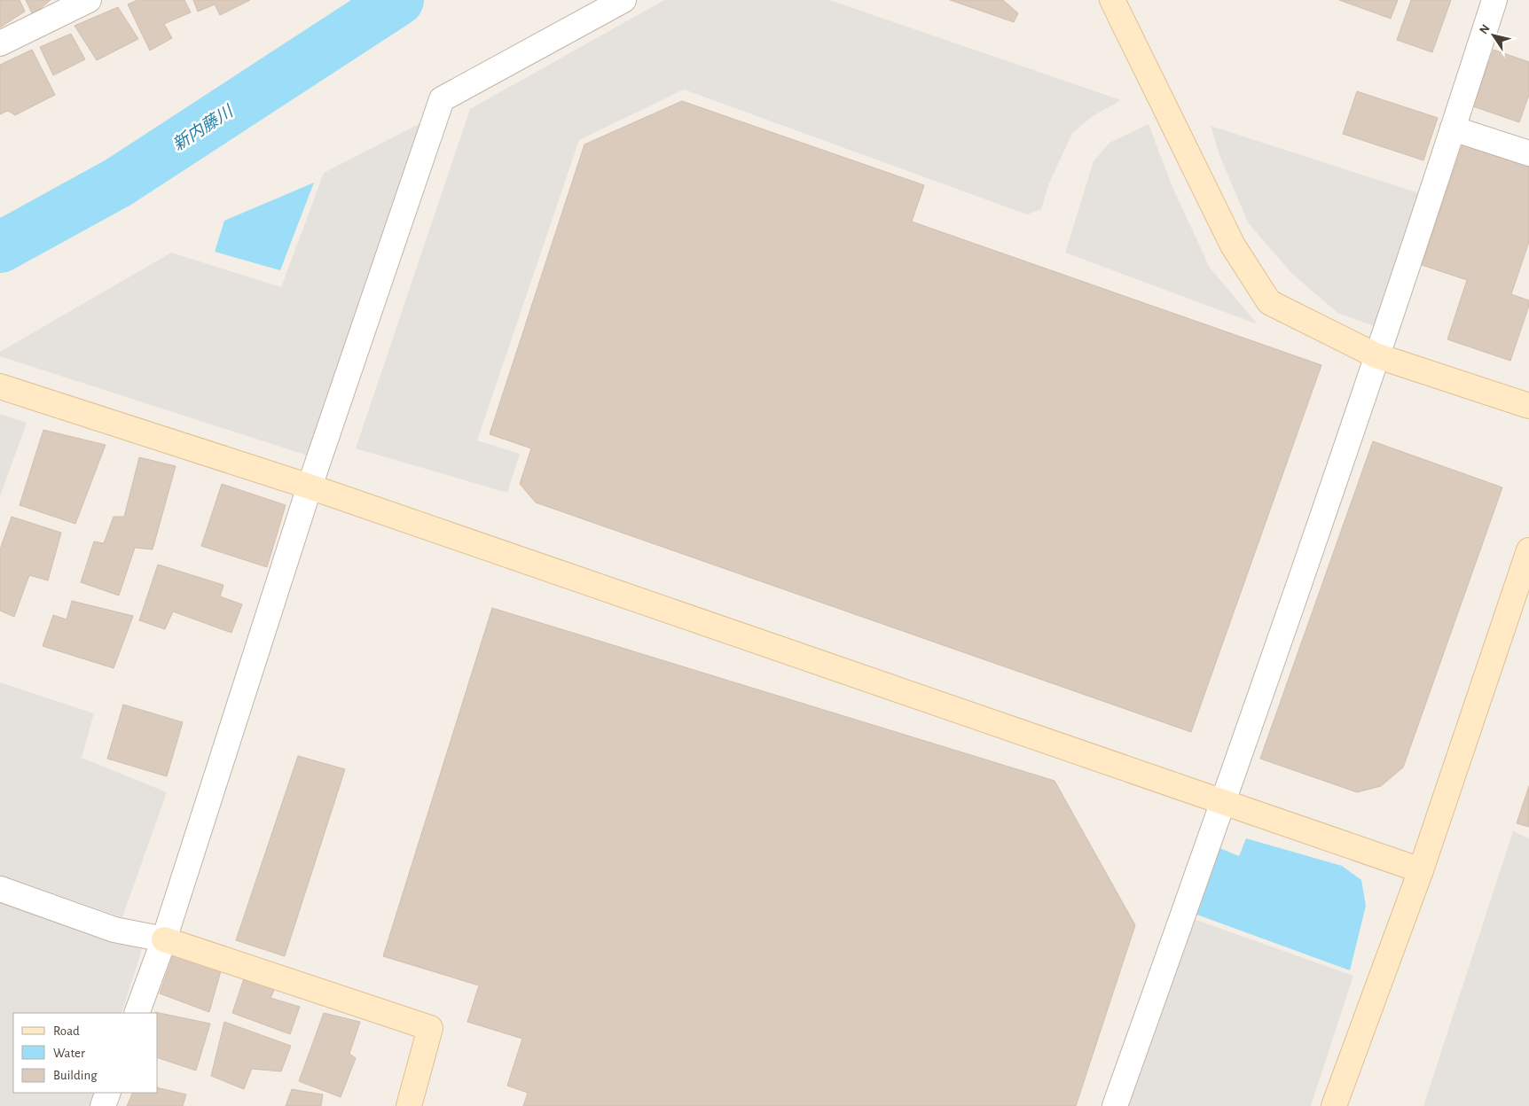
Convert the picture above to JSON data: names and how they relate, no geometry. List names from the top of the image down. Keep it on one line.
{"water":["新内藤川"],"legend":["Road","Water","Building"],"north":"top left"}
